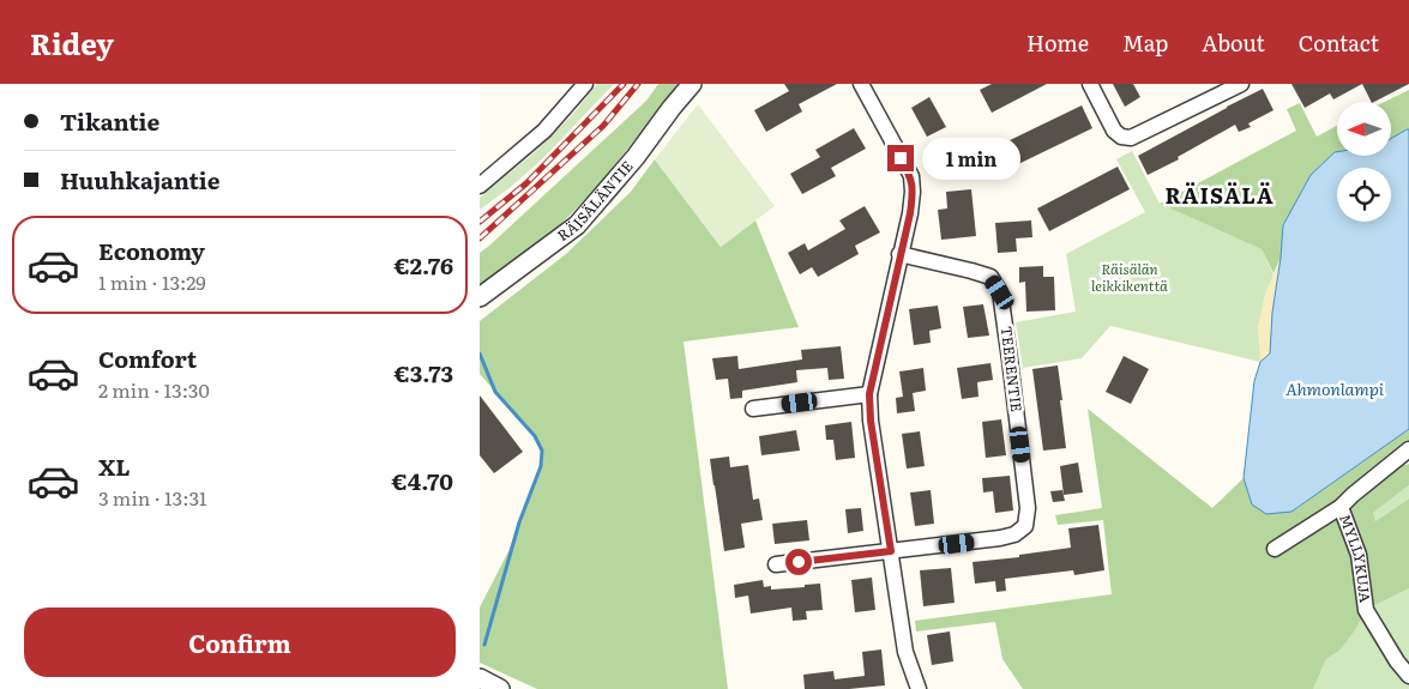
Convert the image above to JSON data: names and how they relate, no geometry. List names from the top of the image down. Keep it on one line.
{"streets":{"street":["RÄISÄLÄNTIE","TEERENTIE","MYLLYKUJA"]},"districts":["RÄISÄLÄ"],"water":["Ahmonlampi"],"parks":["Räisälän leikkikenttä"],"north":"left","page":{"header":"Ridey","nav":["Home","Map","About","Contact"],"banner":["Tikantie","Huuhkajantie"],"bubble":"1 min","list":[{"name":"Economy","note":"1 min · 13:29","value":"€2.76"},{"name":"Comfort","note":"2 min · 13:30","value":"€3.73"},{"name":"XL","note":"3 min · 13:31","value":"€4.70"}],"buttons":"Confirm"}}
